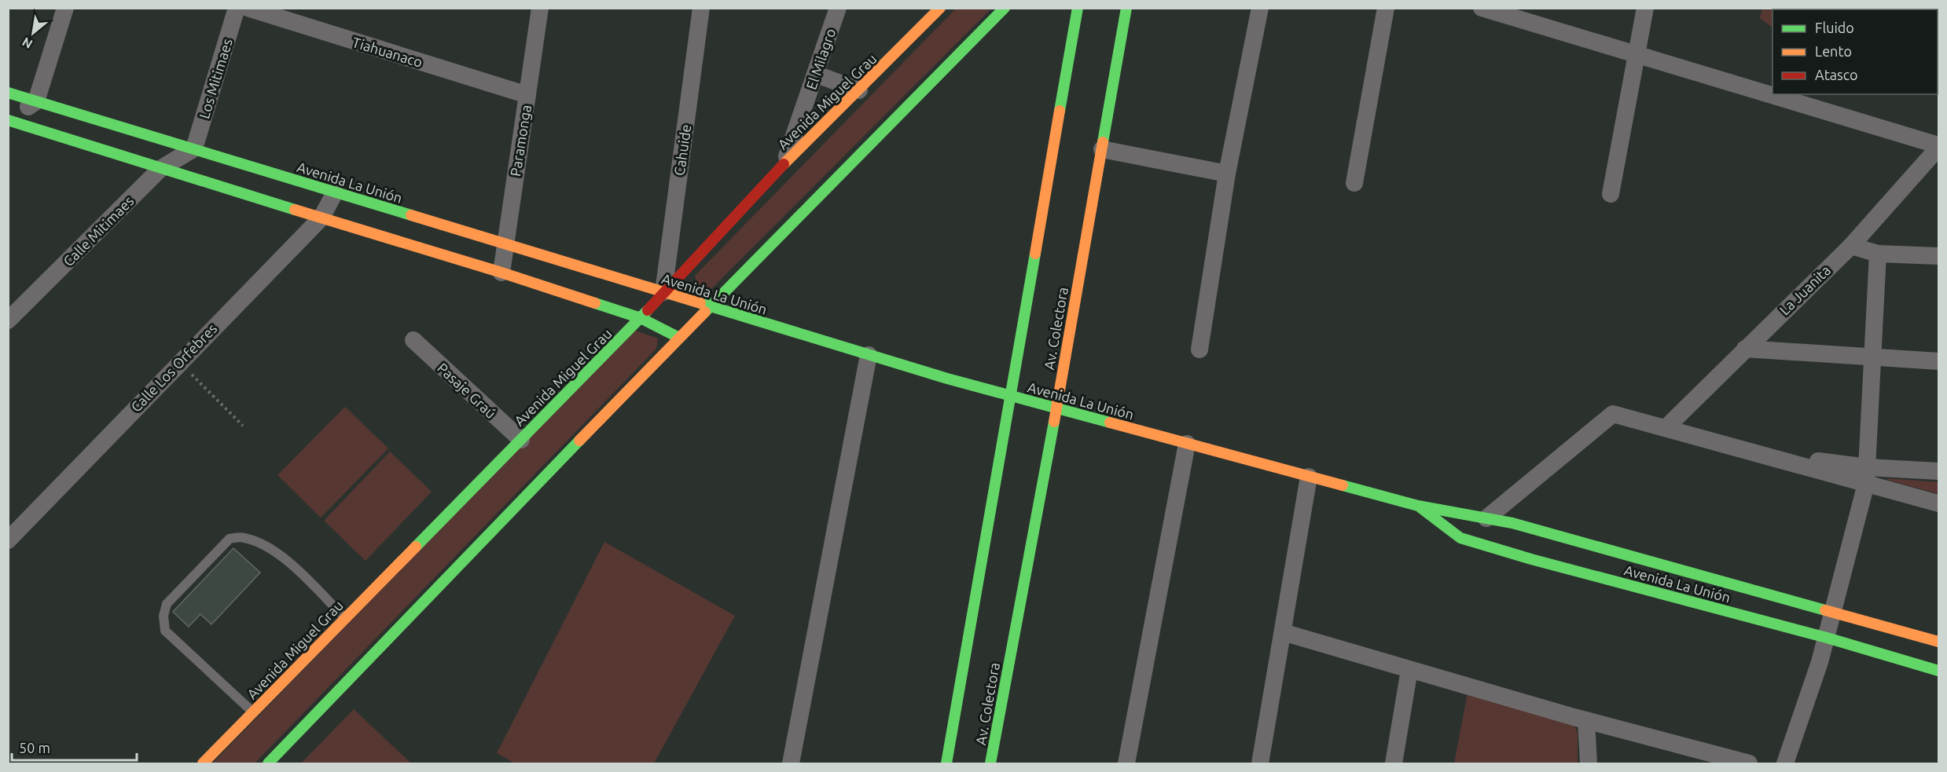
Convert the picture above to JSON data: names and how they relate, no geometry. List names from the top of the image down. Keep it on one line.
{"streets":{"street":["Tiahuanaco","El Milagro","Los Mitimaes","Avenida Miguel Grau","Paramonga","Cahuide","Avenida La Unión","Calle Mitimaes","La Juanita","Av. Colectora","Calle Los Orfebres","Pasaje Graú"]},"crossings":[["Tiahuanaco","Paramonga"],["El Milagro","Avenida Miguel Grau"],["Los Mitimaes","Avenida La Unión"],["Los Mitimaes","Calle Mitimaes"],["Avenida Miguel Grau","Cahuide"],["Avenida Miguel Grau","Avenida La Unión"],["Avenida Miguel Grau","Pasaje Graú"],["Paramonga","Avenida La Unión"],["Cahuide","Avenida La Unión"],["Avenida La Unión","Calle Mitimaes"],["Avenida La Unión","Av. Colectora"],["Avenida La Unión","Calle Los Orfebres"]],"legend":["Fluido","Lento","Atasco"],"scale_bar":"50 m","north":"bottom left"}
